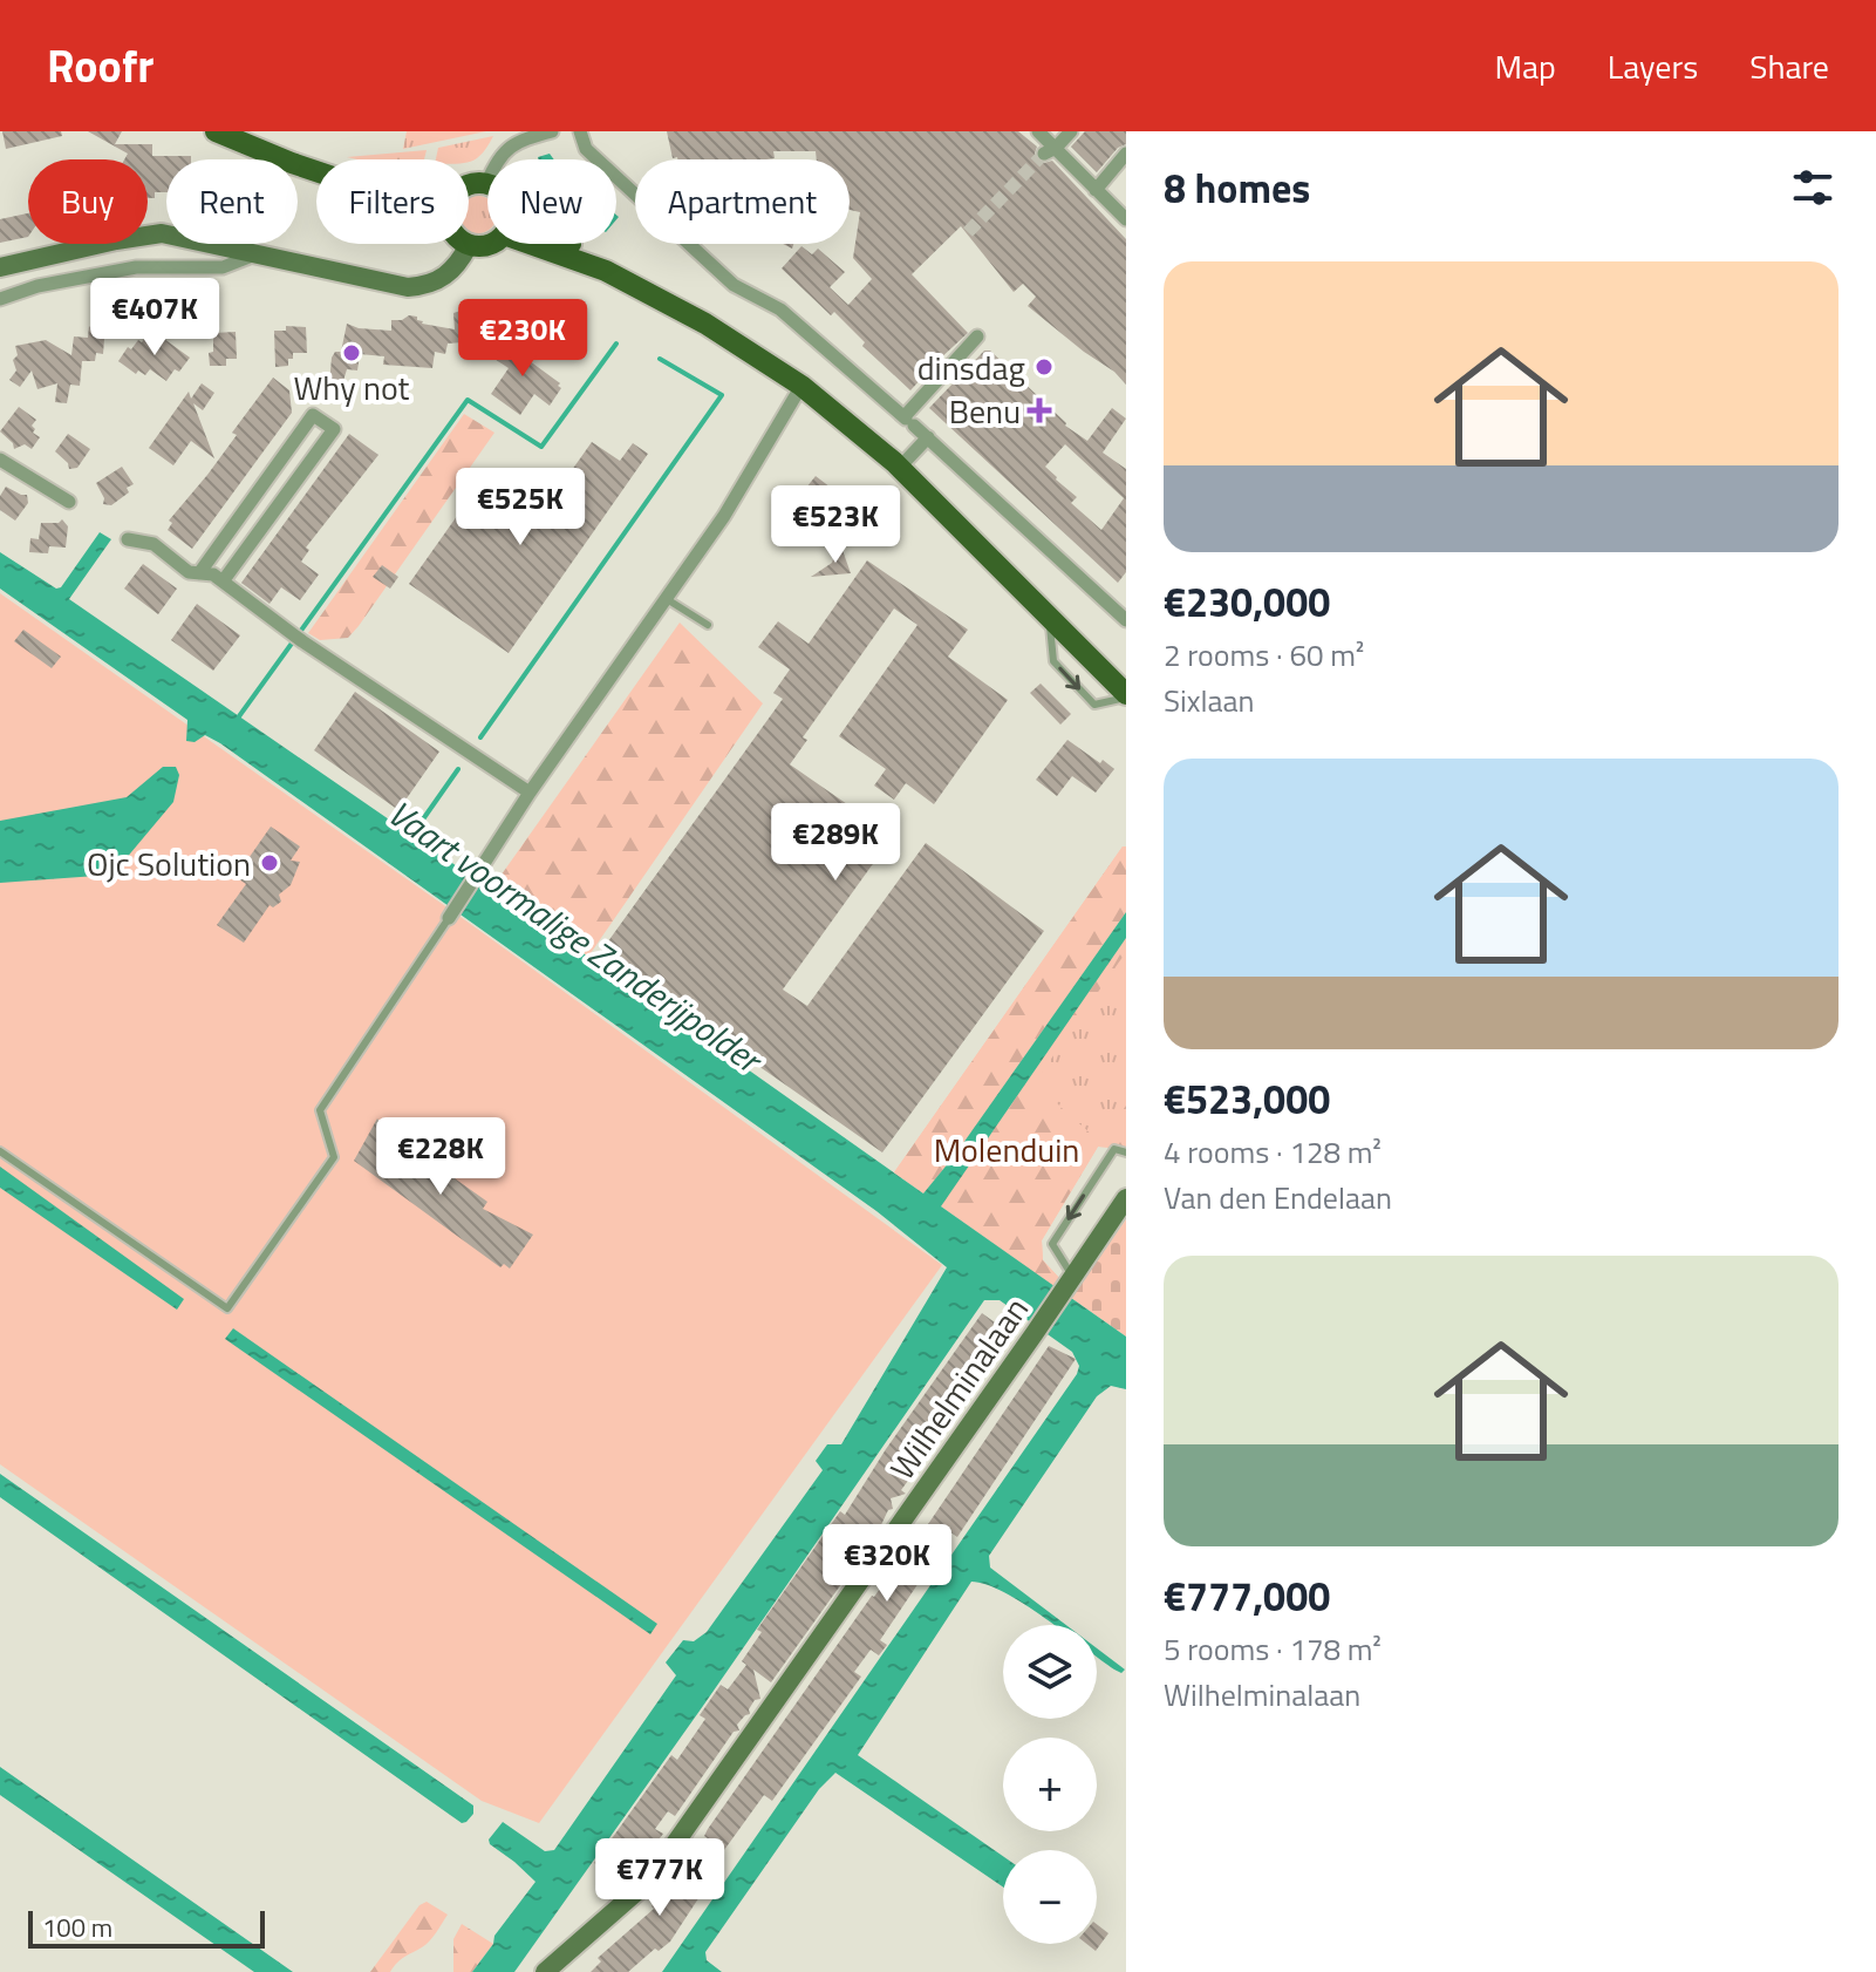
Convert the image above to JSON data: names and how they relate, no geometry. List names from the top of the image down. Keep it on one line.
{"streets":{"main road":["Wilhelminalaan"]},"water":["Vaart voormalige Zanderijpolder"],"parks":["Molenduin"],"places":{"other":["Why not","dinsdag","Ojc Solution"],"health":["Benu"]},"scale_bar":"100 m","page":{"header":"Roofr","nav":["Map","Layers","Share"],"heading":"8 homes","chip":["Buy","Rent","Filters","New","Apartment"],"list":[{"name":"€230,000","note":"2 rooms · 60 m² · Sixlaan"},{"name":"€523,000","note":"4 rooms · 128 m² · Van den Endelaan"},{"name":"€777,000","note":"5 rooms · 178 m² · Wilhelminalaan"}],"price":["€407K","€230K","€525K","€523K","€289K","€228K","€320K","€777K"],"map_buttons":["+","−"],"scale":"100 m"}}
